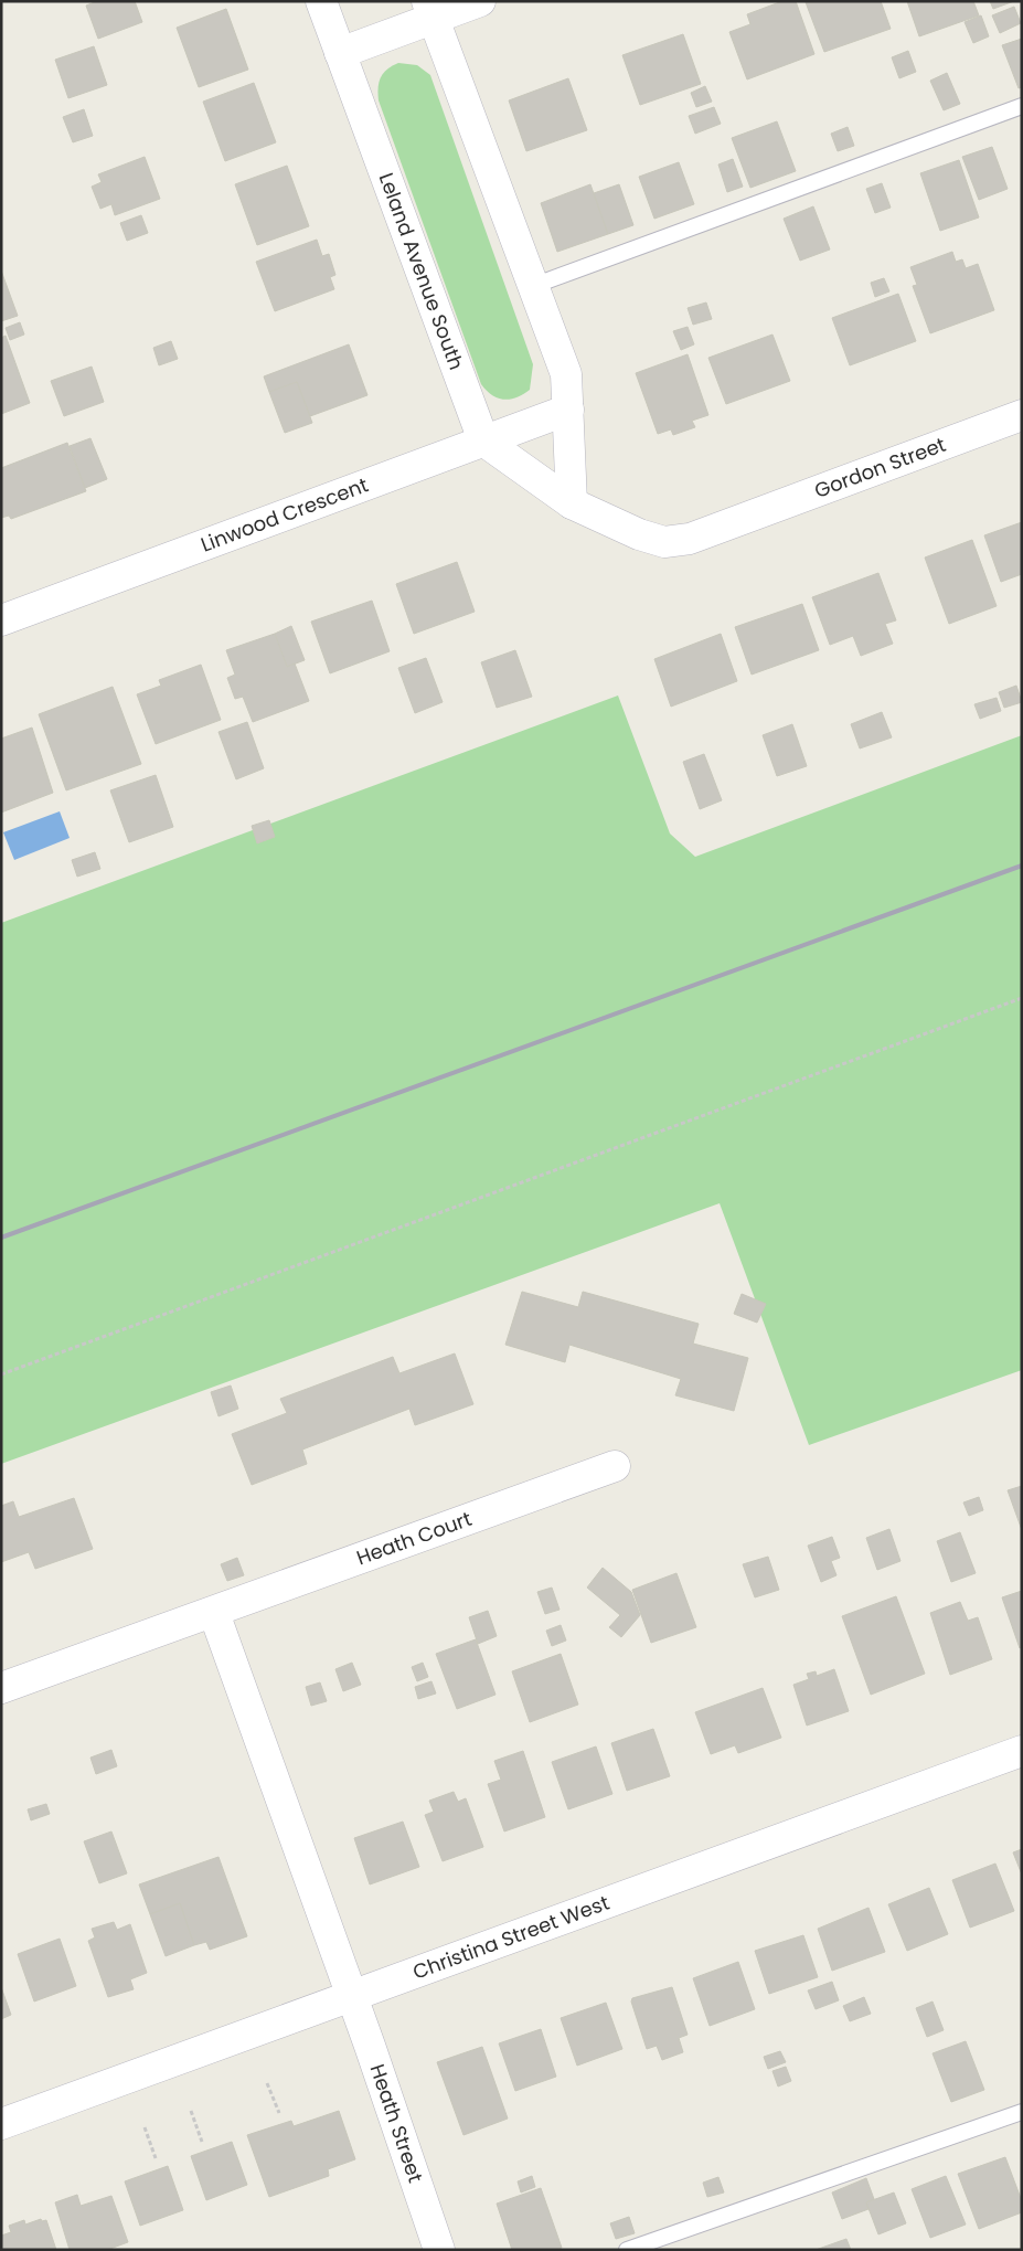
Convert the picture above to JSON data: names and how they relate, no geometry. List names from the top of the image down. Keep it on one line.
{"streets":{"street":["Leland Avenue South","Gordon Street","Linwood Crescent","Heath Court","Christina Street West","Heath Street"]},"crossings":[["Leland Avenue South","Linwood Crescent"],["Christina Street West","Heath Street"]]}
